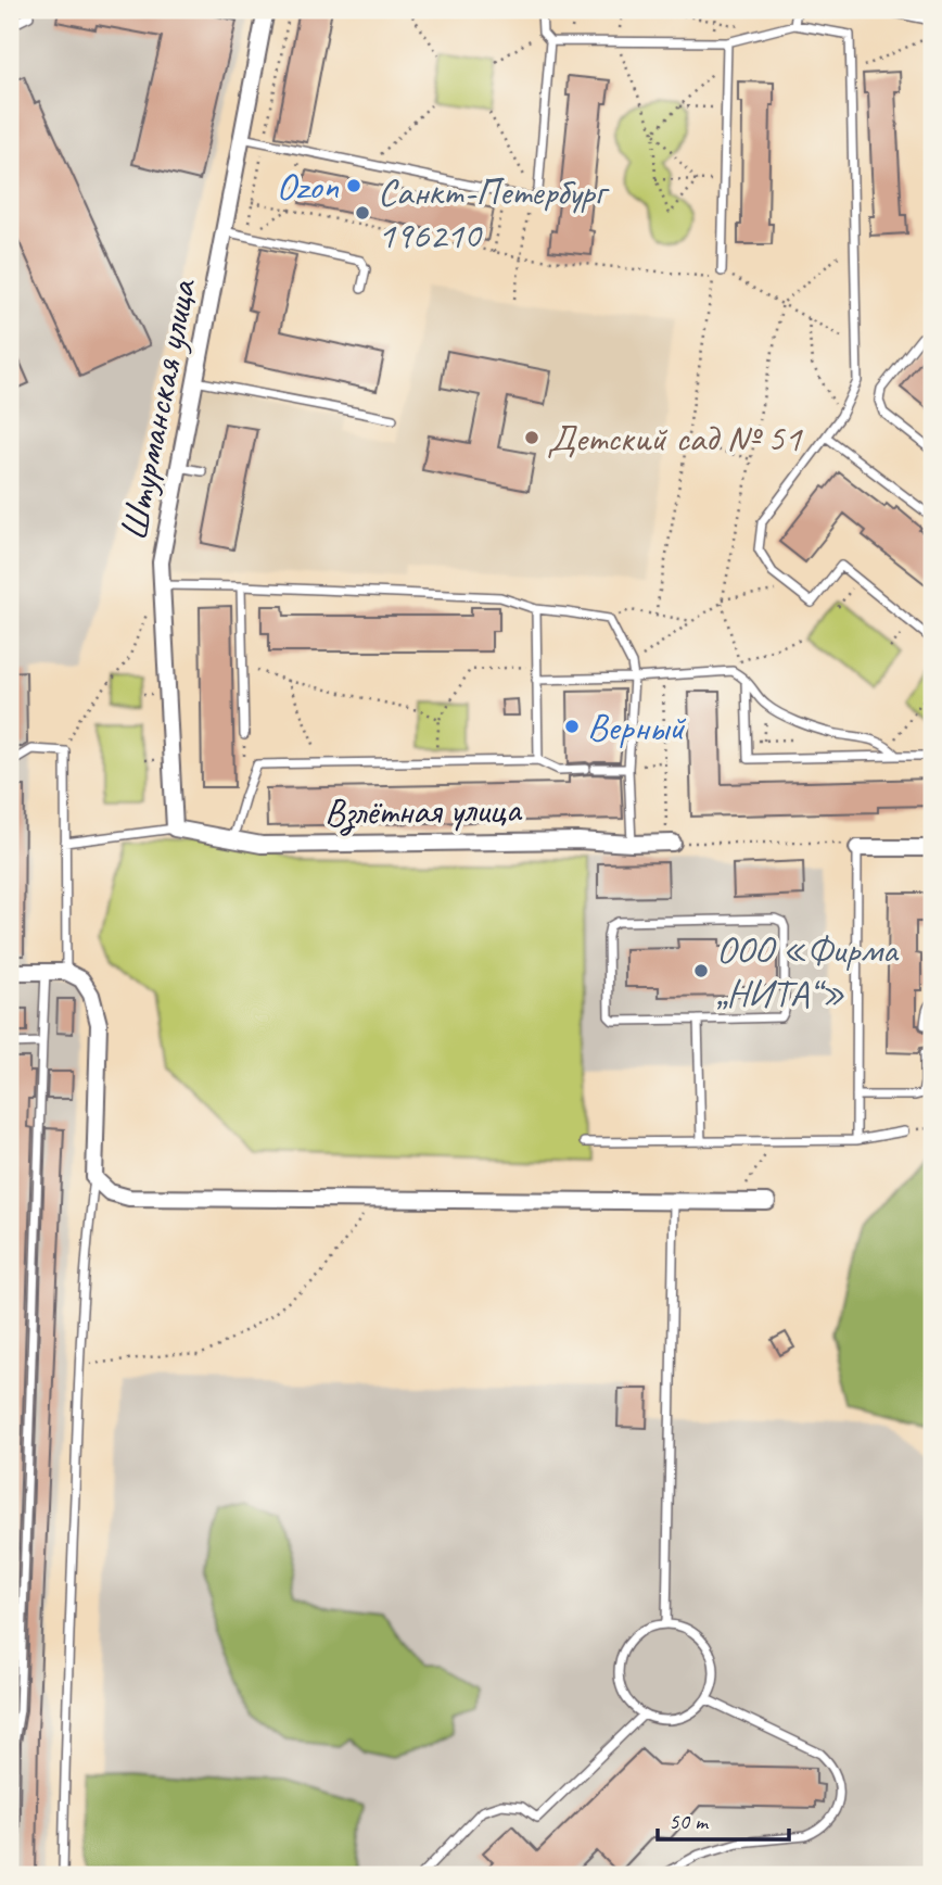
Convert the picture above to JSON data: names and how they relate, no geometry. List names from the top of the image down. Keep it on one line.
{"streets":{"street":["Штурманская улица","Взлётная улица"]},"crossings":[["Штурманская улица","Взлётная улица"]],"places":["Ozon","Санкт-Петербург 196210","Детский сад № 51","Верный","ООО «Фирма „НИТА“»"],"scale_bar":"50 m"}
